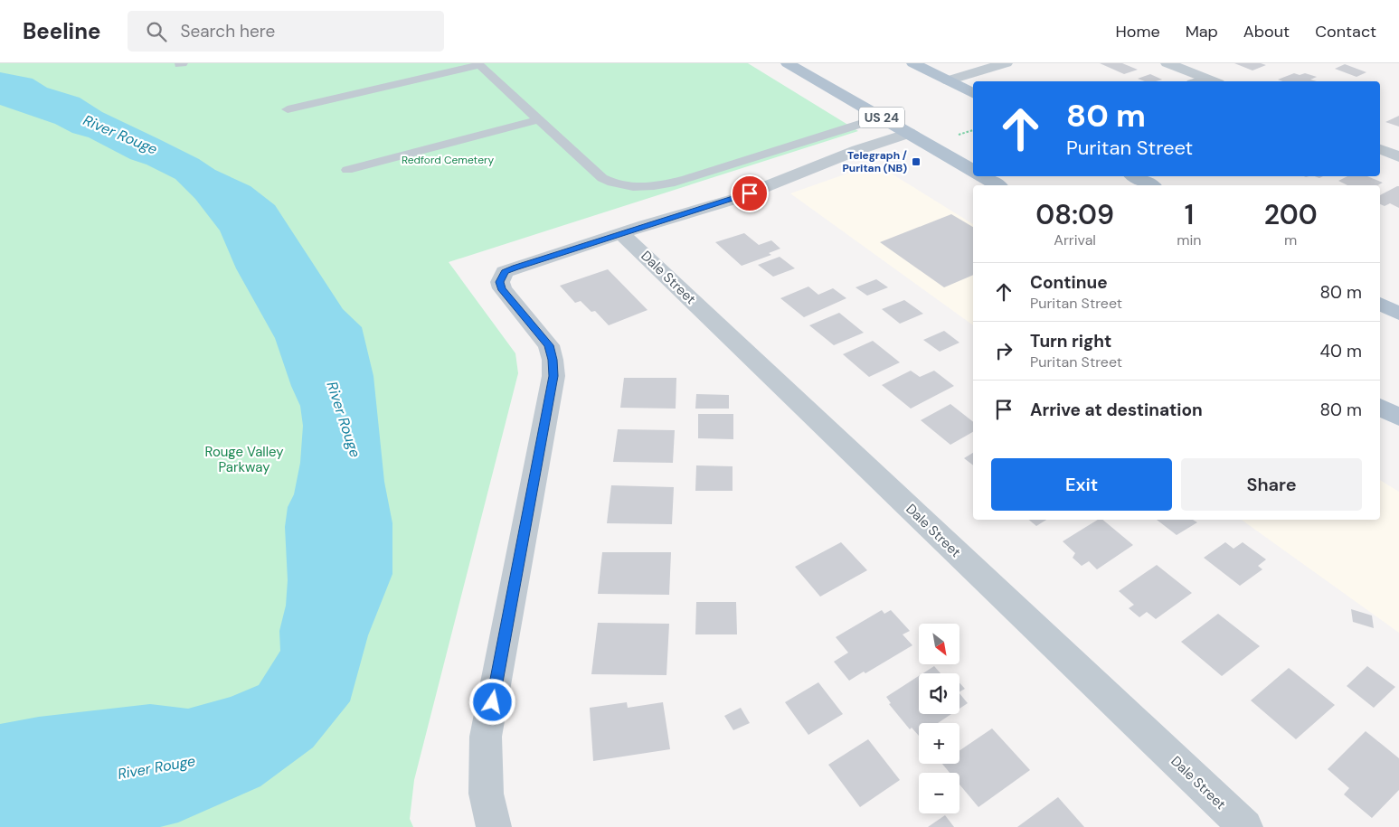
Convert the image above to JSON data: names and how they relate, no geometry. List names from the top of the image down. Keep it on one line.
{"streets":{"main road":["US 24"],"street":["Dale Street"]},"water":["River Rouge"],"parks":["Redford Cemetery","Rouge Valley Parkway"],"places":{"transit":["Telegraph / Puritan (NB)"]},"north":"bottom right","page":{"header":"Beeline","search":"Search here","nav":["Home","Map","About","Contact"],"turn":["80 m","Puritan Street"],"eta":["08:09","Arrival","1","min","200","m"],"list":[{"name":"Continue","note":"Puritan Street","value":"80 m"},{"name":"Turn right","note":"Puritan Street","value":"40 m"},{"name":"Arrive at destination","value":"80 m"}],"buttons":["Exit","Share"],"map_buttons":["+","−"]}}
